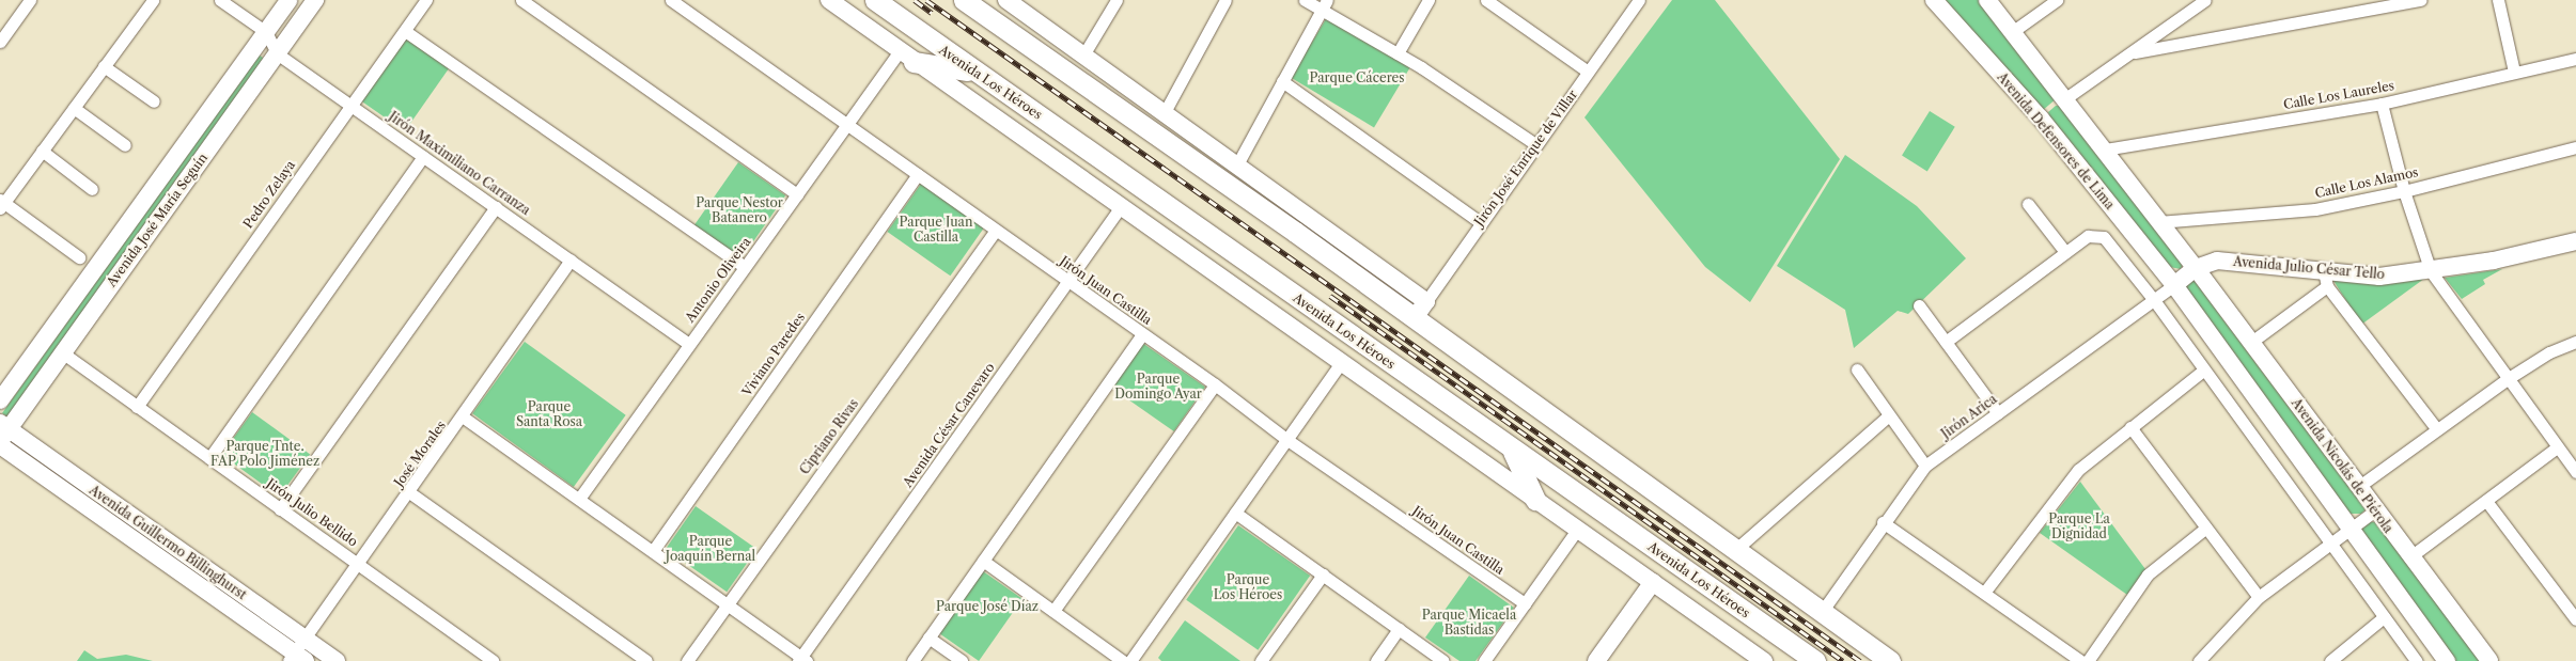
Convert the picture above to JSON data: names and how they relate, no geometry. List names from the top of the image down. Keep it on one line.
{"streets":{"main road":["Avenida Los Héroes"],"street":["Calle Los Laureles","Avenida Defensores de Lima","Jirón José Enrique de Villar","Jirón Maximiliano Carranza","Calle Los Alamos","Pedro Zelaya","Avenida José María Seguín","Avenida Julio César Tello","Antonio Oliveira","Jirón Juan Castilla","Viviano Paredes","Jirón Arica","Avenida César Canevaro","Cipriano Rivas","José Morales","Avenida Nicolás de Piérola","Jirón Julio Bellido","Avenida Guillermo Billinghurst"]},"crossings":[["Avenida Los Héroes","Antonio Oliveira"],["Avenida Los Héroes","Avenida César Canevaro"],["Avenida Defensores de Lima","Avenida Julio César Tello"],["Avenida Defensores de Lima","Jirón Arica"],["Jirón Maximiliano Carranza","Pedro Zelaya"],["Jirón Maximiliano Carranza","Avenida José María Seguín"],["Jirón Maximiliano Carranza","Antonio Oliveira"],["Jirón Maximiliano Carranza","José Morales"],["Pedro Zelaya","Jirón Julio Bellido"],["Avenida José María Seguín","Jirón Julio Bellido"],["Avenida José María Seguín","Avenida Guillermo Billinghurst"],["Avenida Julio César Tello","Jirón Arica"],["Avenida Julio César Tello","Avenida Nicolás de Piérola"],["Antonio Oliveira","Jirón Juan Castilla"],["Jirón Juan Castilla","Viviano Paredes"],["Jirón Juan Castilla","Avenida César Canevaro"],["Jirón Juan Castilla","Cipriano Rivas"],["José Morales","Jirón Julio Bellido"],["José Morales","Avenida Guillermo Billinghurst"]],"parks":["Parque Cáceres","Parque Nestor Batanero","Parque Juan Castilla","Parque Domingo Ayar","Parque Santa Rosa","Parque Tnte. FAP Polo Jiménez","Parque La Dignidad","Parque Joaquín Bernal","Parque Los Héroes","Parque José Díaz","Parque Micaela Bastidas"]}
